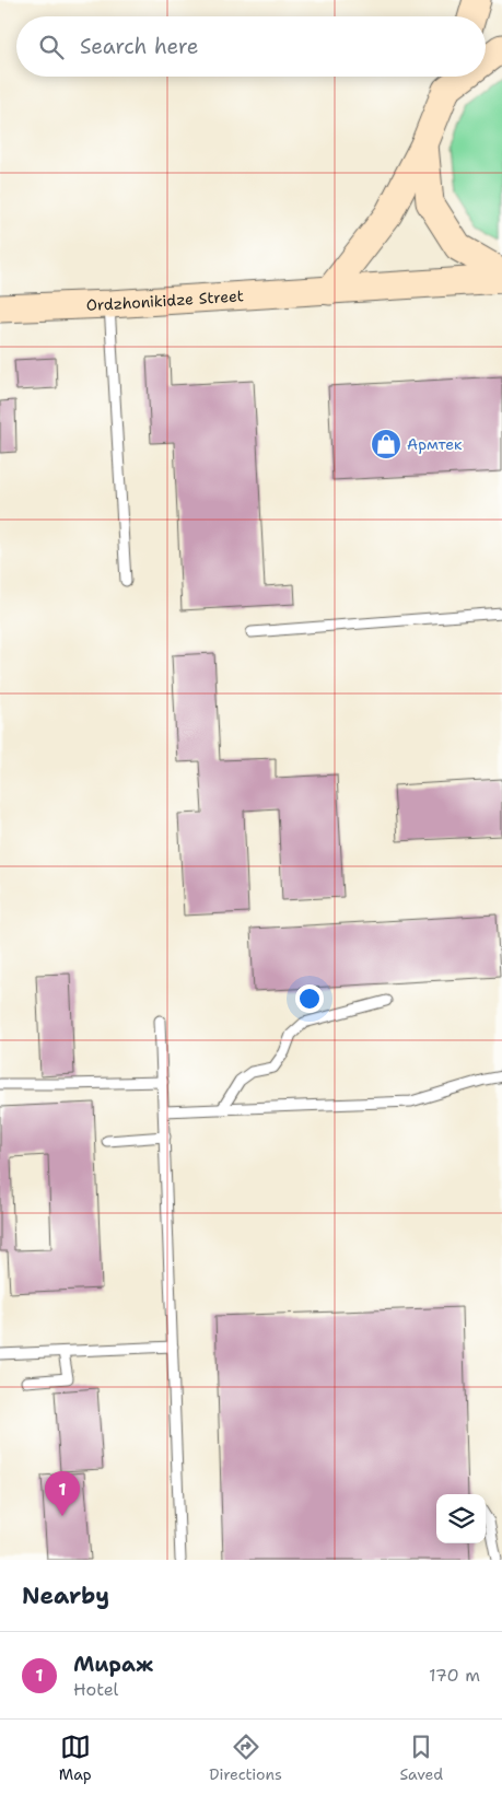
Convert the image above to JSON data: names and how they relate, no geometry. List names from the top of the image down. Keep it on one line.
{"streets":{"main road":["Ordzhonikidze Street"]},"places":{"shop":["Армтек"]},"page":{"search":"Search here","pins":"1","heading":"Nearby","list":[{"mark":"1","name":"Мираж","note":"Hotel","value":"170 m"}],"nav":["Map","Directions","Saved"]}}
